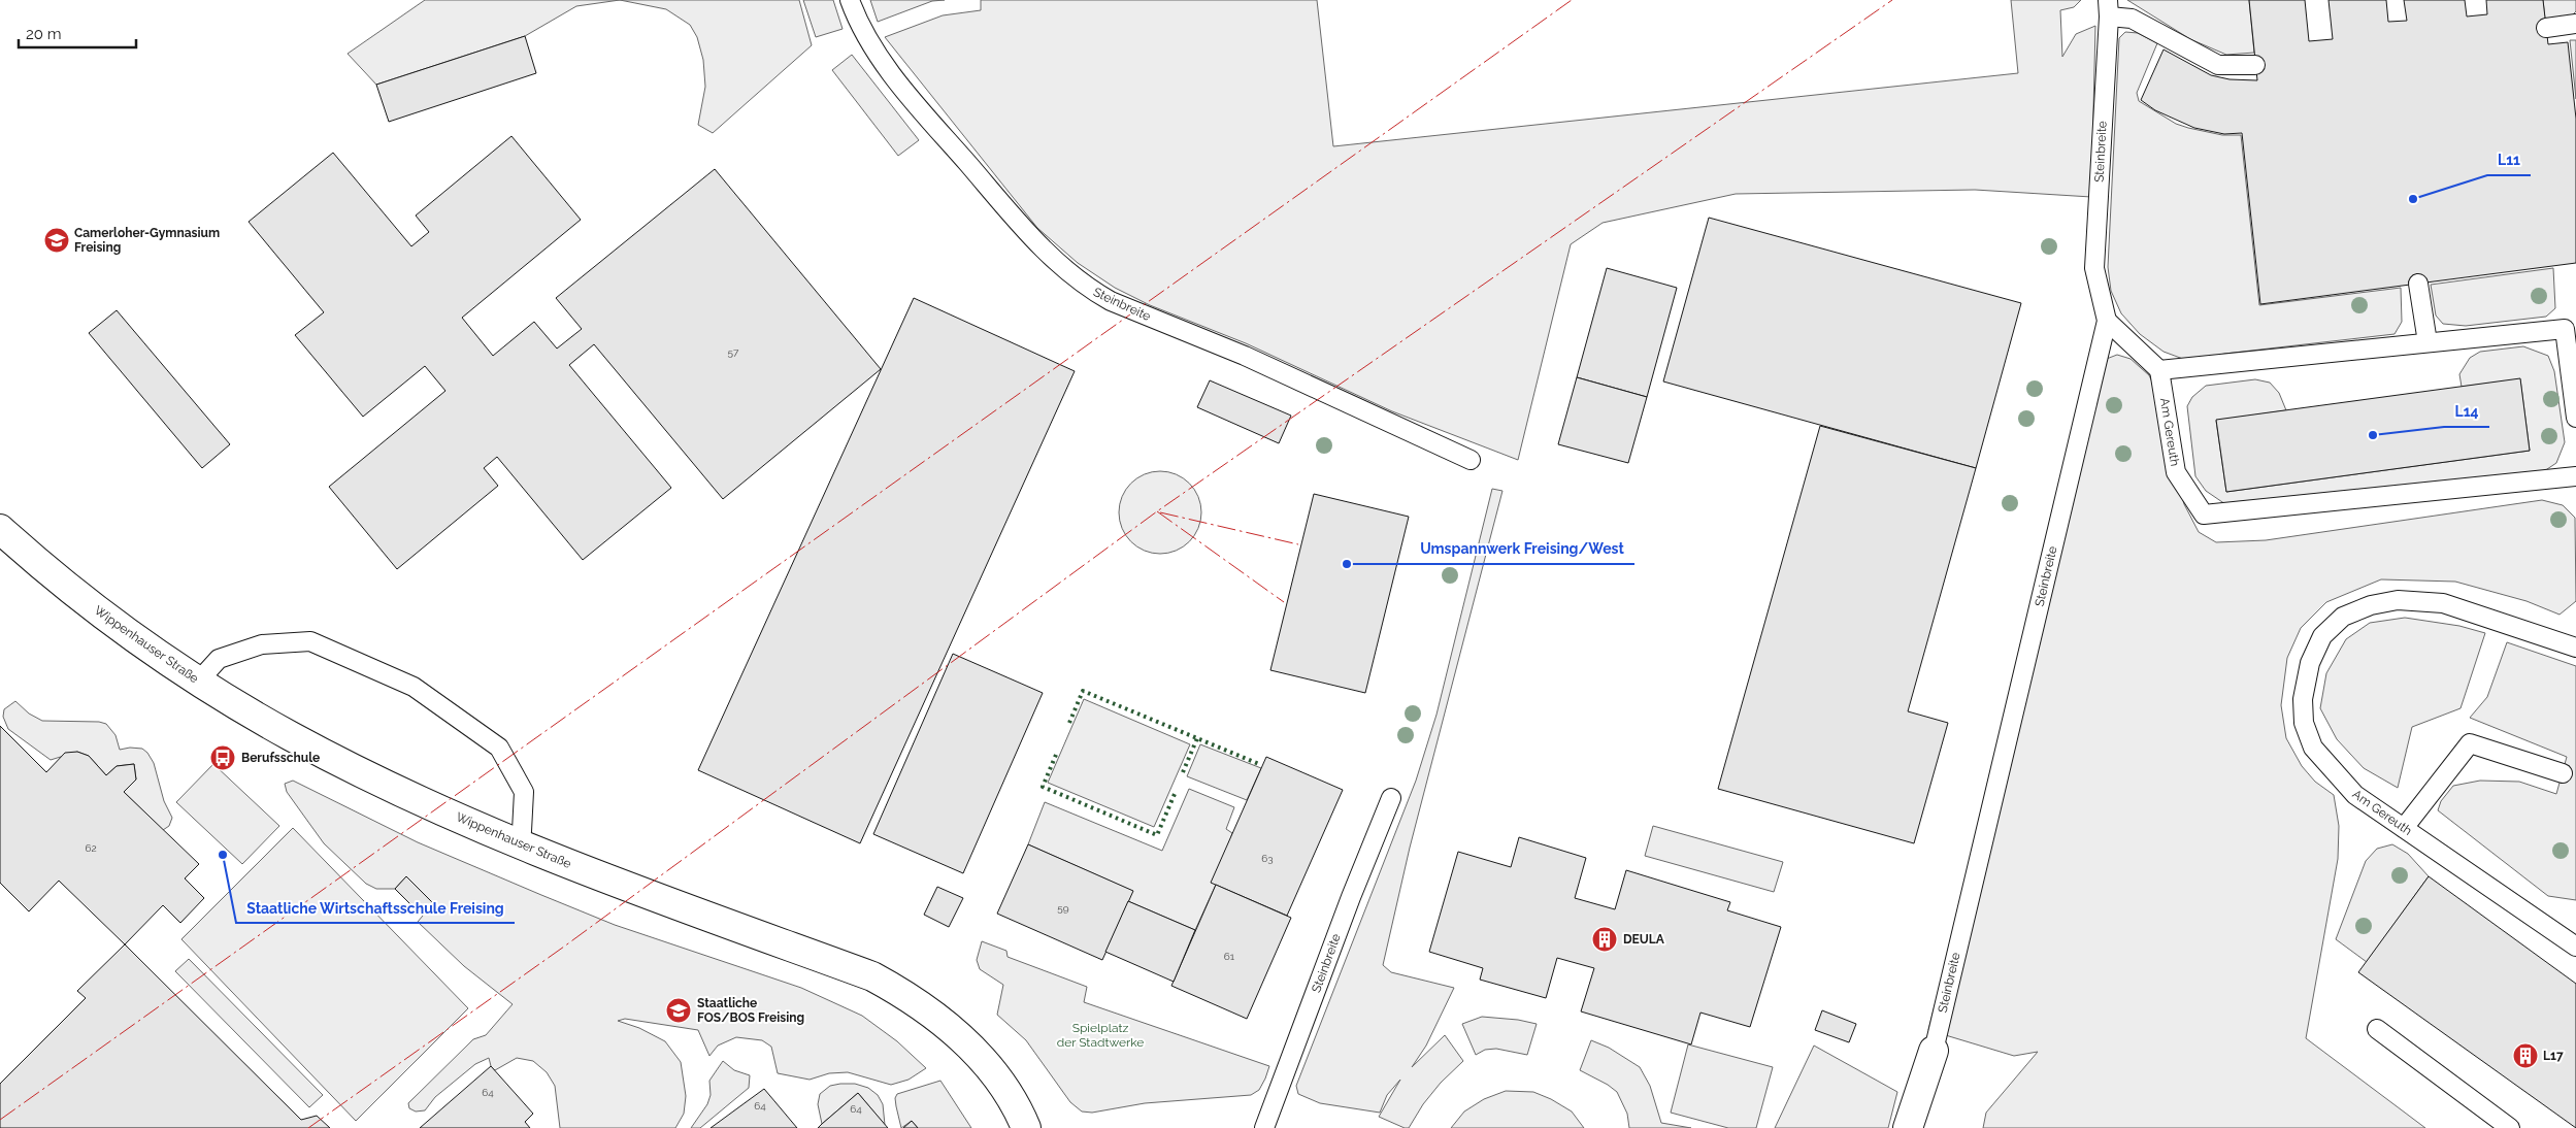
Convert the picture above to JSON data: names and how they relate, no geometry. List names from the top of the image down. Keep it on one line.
{"streets":{"street":["Steinbreite","Wippenhauser Straße"],"lane":["Am Gereuth"]},"parks":["Spielplatz der Stadtwerke"],"places":{"other":["L11","L14","Umspannwerk Freising/West","Staatliche Wirtschaftsschule Freising"],"school or university":["Camerloher-Gymnasium Freising","Staatliche FOS/BOS Freising"],"bus stop":["Berufsschule"],"building":["DEULA","L17"]},"house_numbers":["57","62","63","59","61","64","64","64"],"scale_bar":"20 m"}
